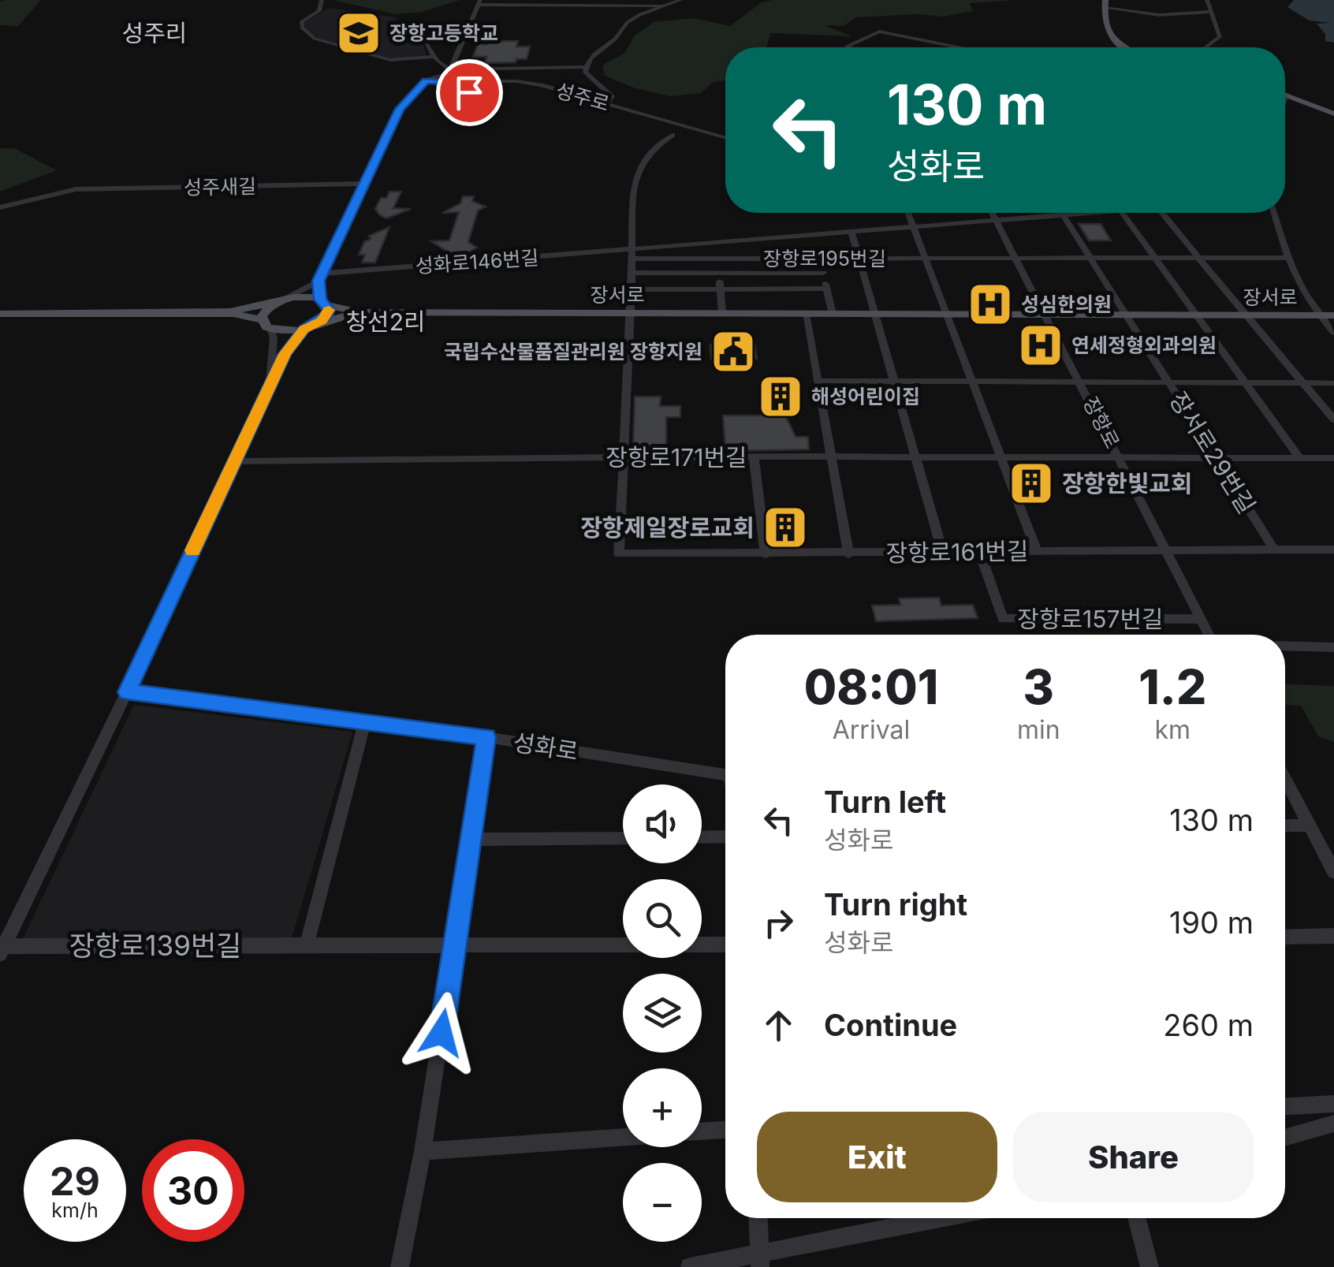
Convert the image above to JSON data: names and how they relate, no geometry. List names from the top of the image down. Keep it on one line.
{"streets":{"main road":["장서로"],"street":["성주로","성주새길","장항로195번길","성화로146번길","장항로","장서로29번길","장항로171번길","장항로161번길","장항로157번길","성화로","장항로139번길"]},"crossings":[["장항로195번길","성화로146번길"],["장항로195번길","장항로"],["장항로195번길","장서로29번길"],["장서로","장항로"],["장서로","장서로29번길"],["장항로","장항로171번길"],["장항로","장항로161번길"],["장항로","장항로157번길"],["장서로29번길","장항로171번길"],["장서로29번길","장항로161번길"],["장항로171번길","장항로161번길"],["장항로161번길","장항로157번길"]],"districts":["성주리","창선2리"],"places":{"school or university":["장항고등학교"],"hospital":["성심한의원","연세정형외과의원"],"public building":["국립수산물품질관리원 장항지원"],"building":["해성어린이집","장항한빛교회","장항제일장로교회"]},"page":{"turn":["130 m","성화로"],"eta":["08:01","Arrival","3","min","1.2","km"],"list":[{"name":"Turn left","note":"성화로","value":"130 m"},{"name":"Turn right","note":"성화로","value":"190 m"},{"name":"Continue","value":"260 m"}],"map_buttons":["+","−"],"buttons":["Exit","Share"],"speed":"29 km/h","limit":"30"}}
